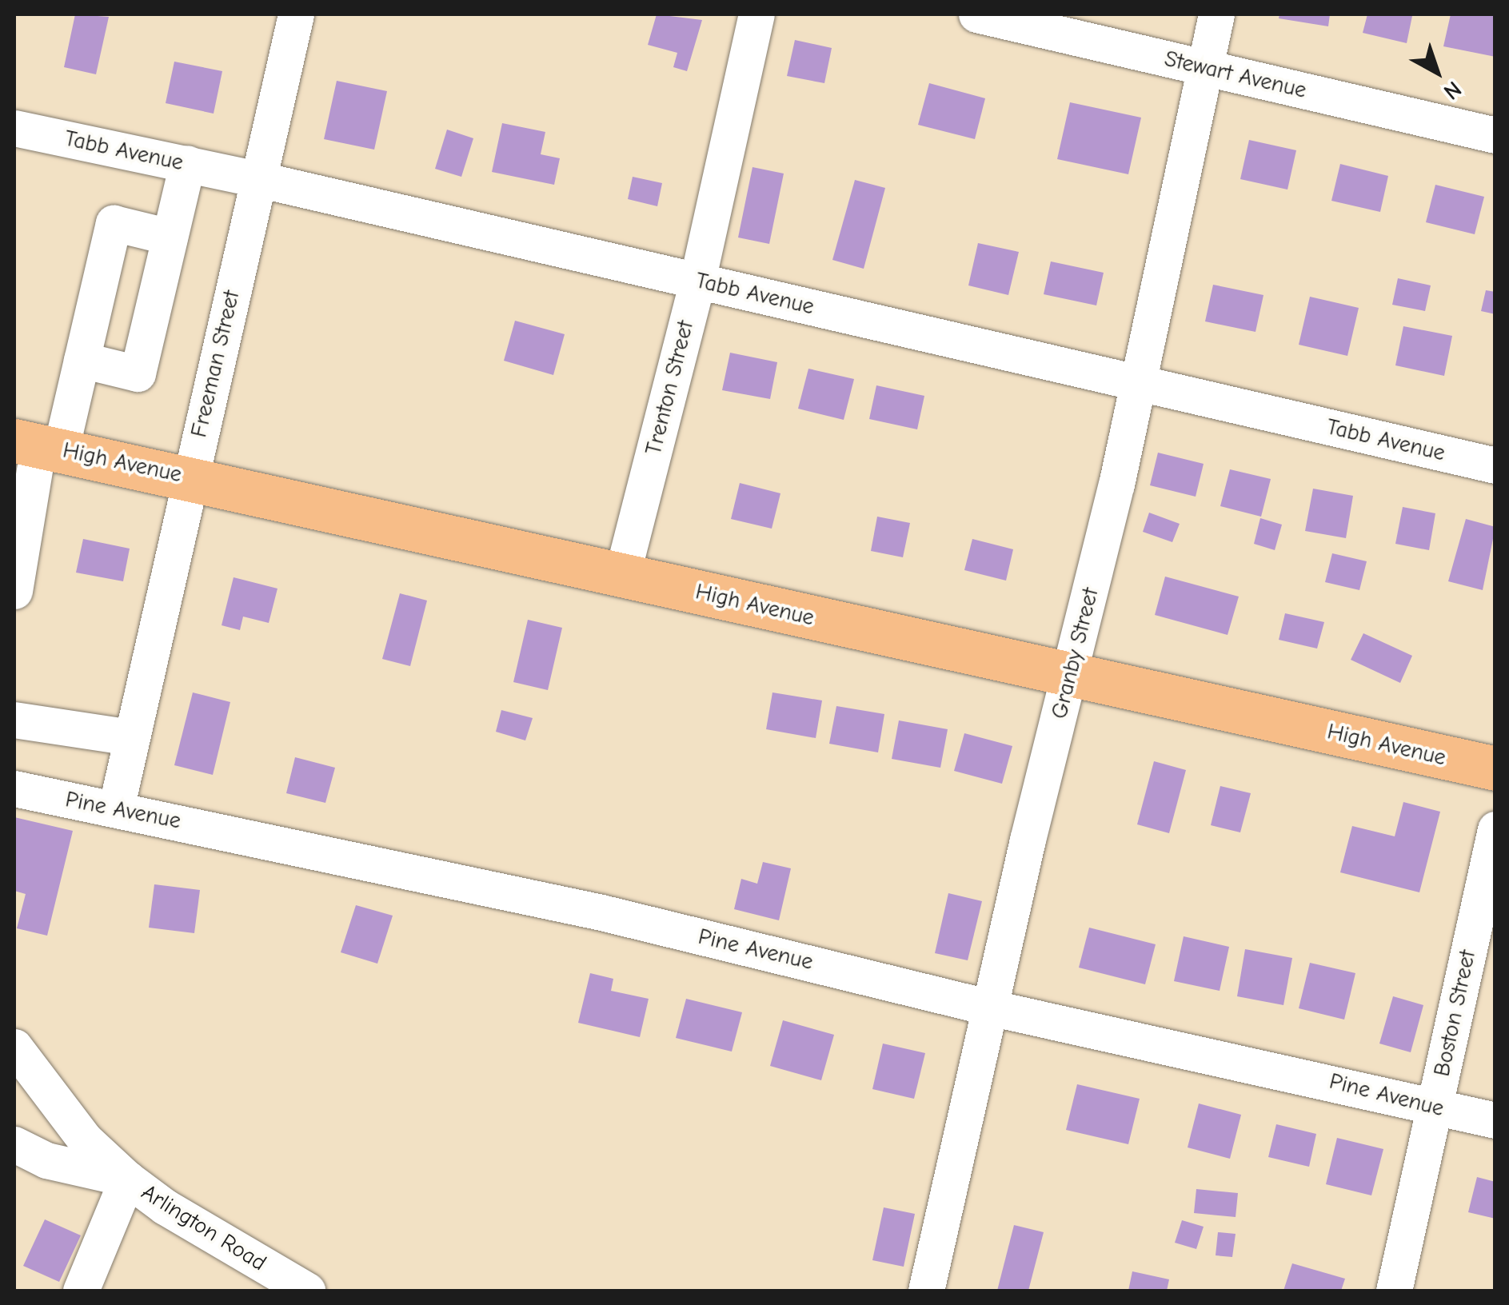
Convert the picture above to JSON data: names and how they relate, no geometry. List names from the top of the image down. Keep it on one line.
{"streets":{"main road":["High Avenue"],"street":["Stewart Avenue","Tabb Avenue","Freeman Street","Trenton Street","Granby Street","Pine Avenue","Boston Street","Arlington Road"]},"crossings":[["Stewart Avenue","Granby Street"],["Tabb Avenue","Freeman Street"],["Tabb Avenue","Trenton Street"],["Tabb Avenue","Granby Street"],["Freeman Street","High Avenue"],["Freeman Street","Pine Avenue"],["Trenton Street","High Avenue"],["High Avenue","Granby Street"],["Granby Street","Pine Avenue"],["Pine Avenue","Boston Street"]],"north":"bottom right"}
